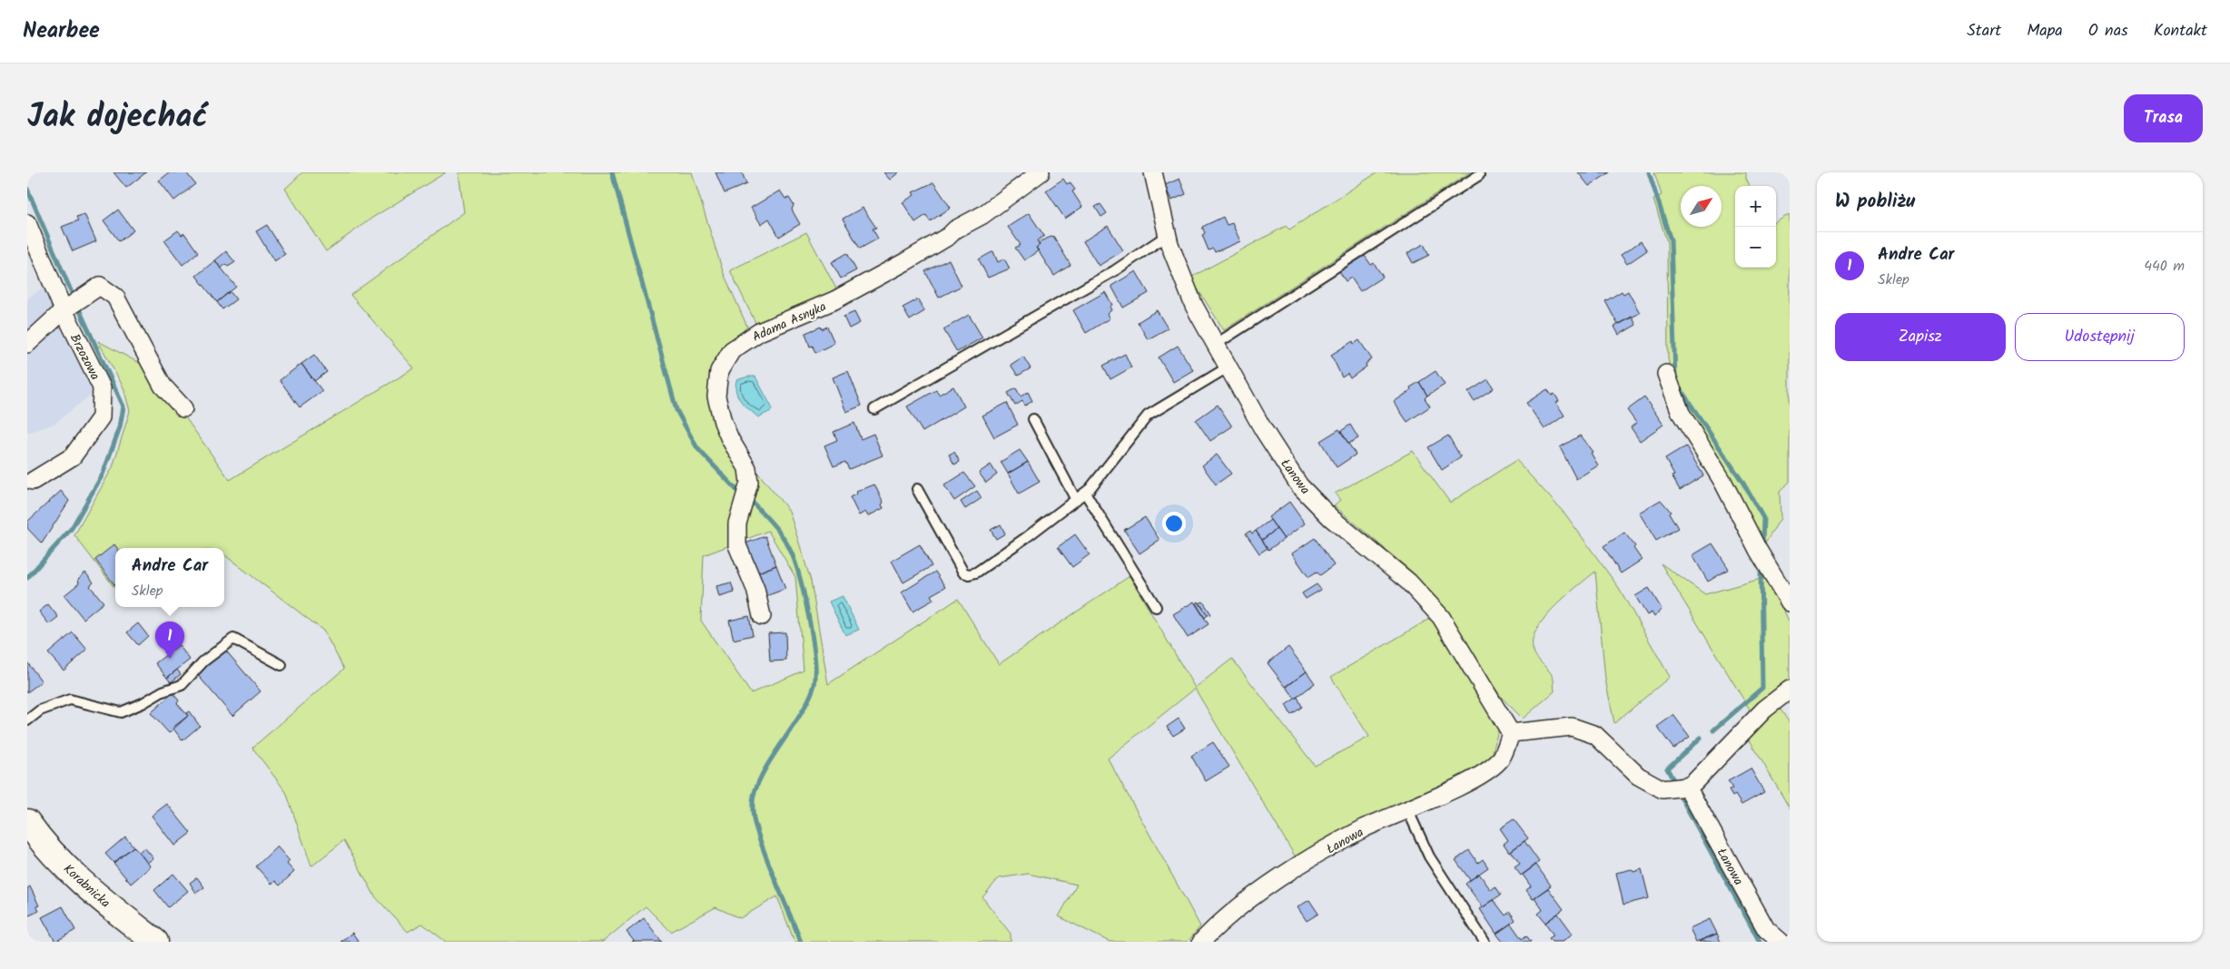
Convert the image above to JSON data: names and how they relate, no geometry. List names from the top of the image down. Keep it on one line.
{"streets":{"street":["Adama Asnyka","Brzozowa","Łanowa","Korabnicka"]},"north":"top right","page":{"header":"Nearbee","nav":["Start","Mapa","O nas","Kontakt"],"title":"Jak dojechać","buttons":["Trasa",["Zapisz","Udostępnij"]],"heading":"W pobliżu","map_buttons":["+","−"],"list":[{"mark":"1","name":"Andre Car","note":"Sklep","value":"440 m"}],"popup":["Andre Car","Sklep"],"pins":"1"}}
